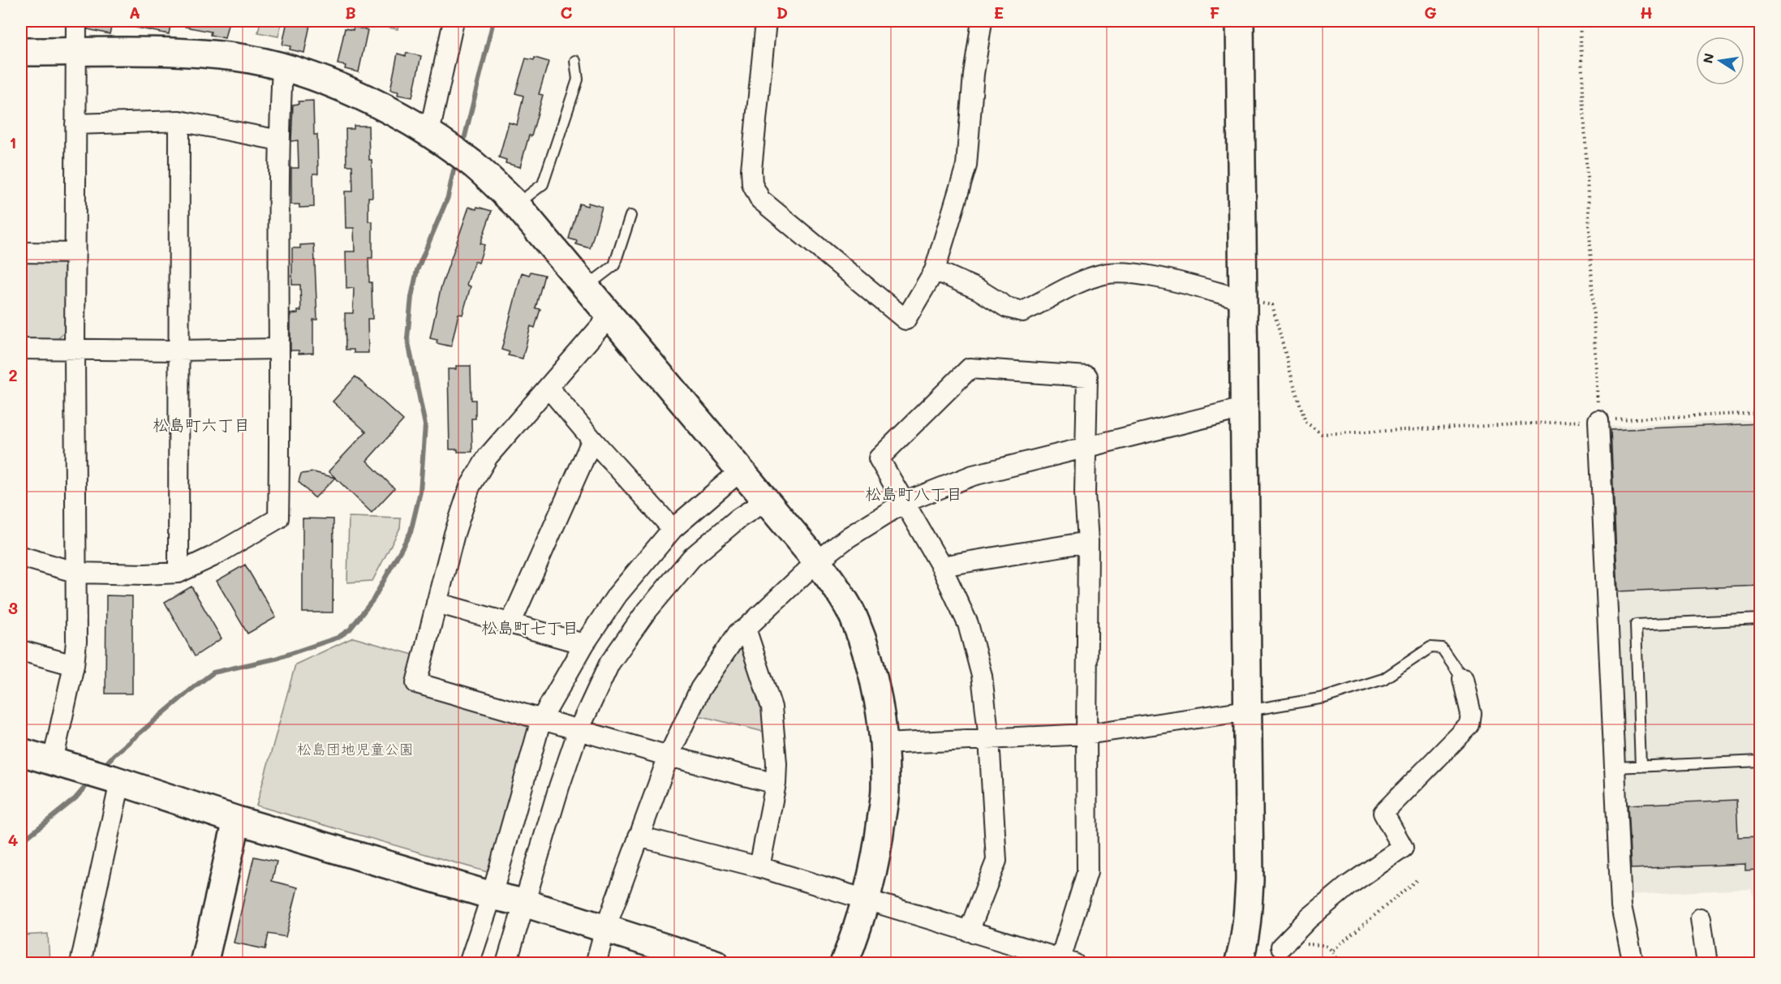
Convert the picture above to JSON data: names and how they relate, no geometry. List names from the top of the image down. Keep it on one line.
{"districts":["松島町六丁目","松島町八丁目","松島町七丁目"],"parks":["松島団地児童公園"],"north":"left","grid":{"columns":["A","B","C","D","E","F","G","H"],"rows":["1","2","3","4"]}}
